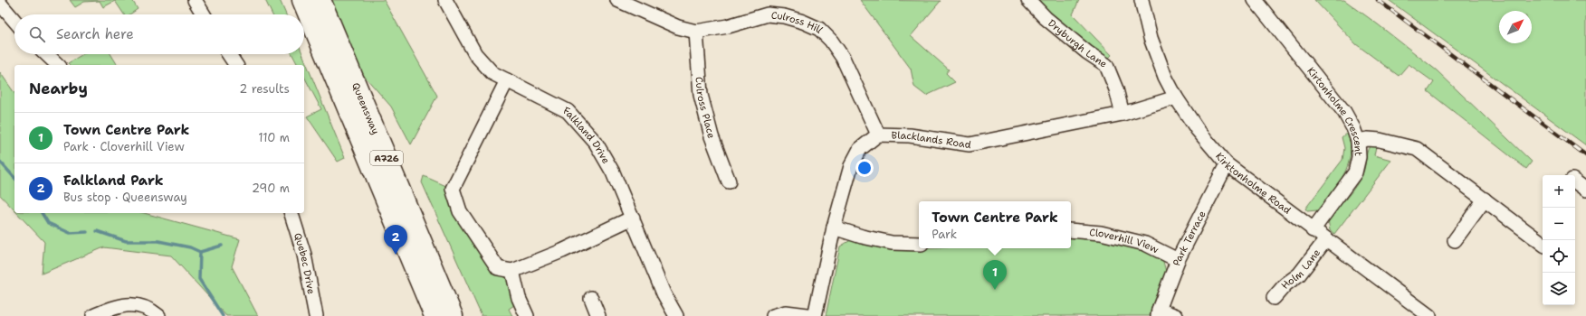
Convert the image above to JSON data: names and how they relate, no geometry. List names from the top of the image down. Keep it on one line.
{"streets":{"highway":["Queensway","A726"],"street":["Culross Hill","Dryburgh Lane","Culross Place","Kirtonholme Crescent","Falkland Drive","Blacklands Road","Kirktonholme Road","Park Terrace","Cloverhill View","Quebec Drive","Holm Lane"]},"crossings":[["Culross Hill","Culross Place"],["Culross Hill","Blacklands Road"],["Dryburgh Lane","Blacklands Road"],["Kirtonholme Crescent","Kirktonholme Road"],["Blacklands Road","Kirktonholme Road"],["Kirktonholme Road","Park Terrace"],["Kirktonholme Road","Holm Lane"],["Park Terrace","Cloverhill View"]],"north":"top right","page":{"search":"Search here","heading":["Nearby","2 results"],"list":[{"mark":"1","name":"Town Centre Park","note":"Park · Cloverhill View","value":"110 m"},{"mark":"2","name":"Falkland Park","note":"Bus stop · Queensway","value":"290 m"}],"map_buttons":["+","−"],"popup":["Town Centre Park","Park"],"pins":["2","1"]}}
